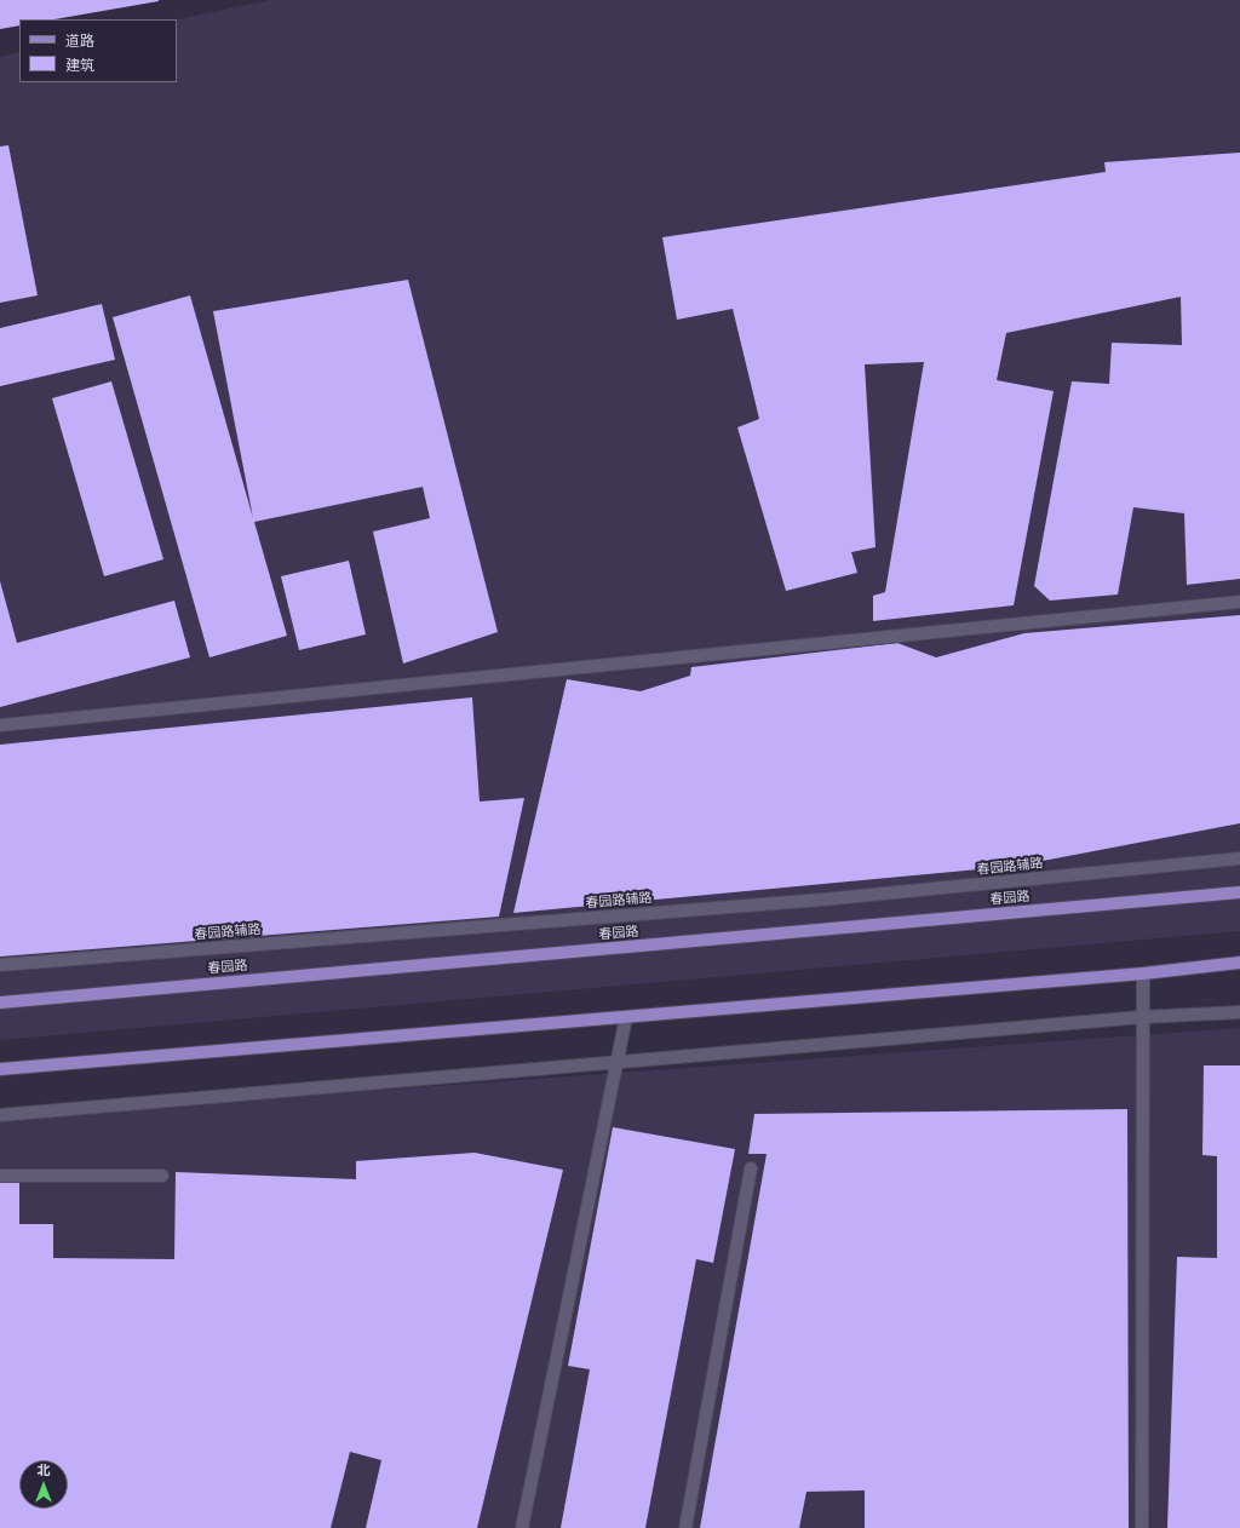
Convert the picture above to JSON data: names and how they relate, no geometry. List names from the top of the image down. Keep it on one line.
{"streets":{"main road":["春园路"],"street":["春园路辅路"]},"legend":["道路","建筑"],"north":"top"}
